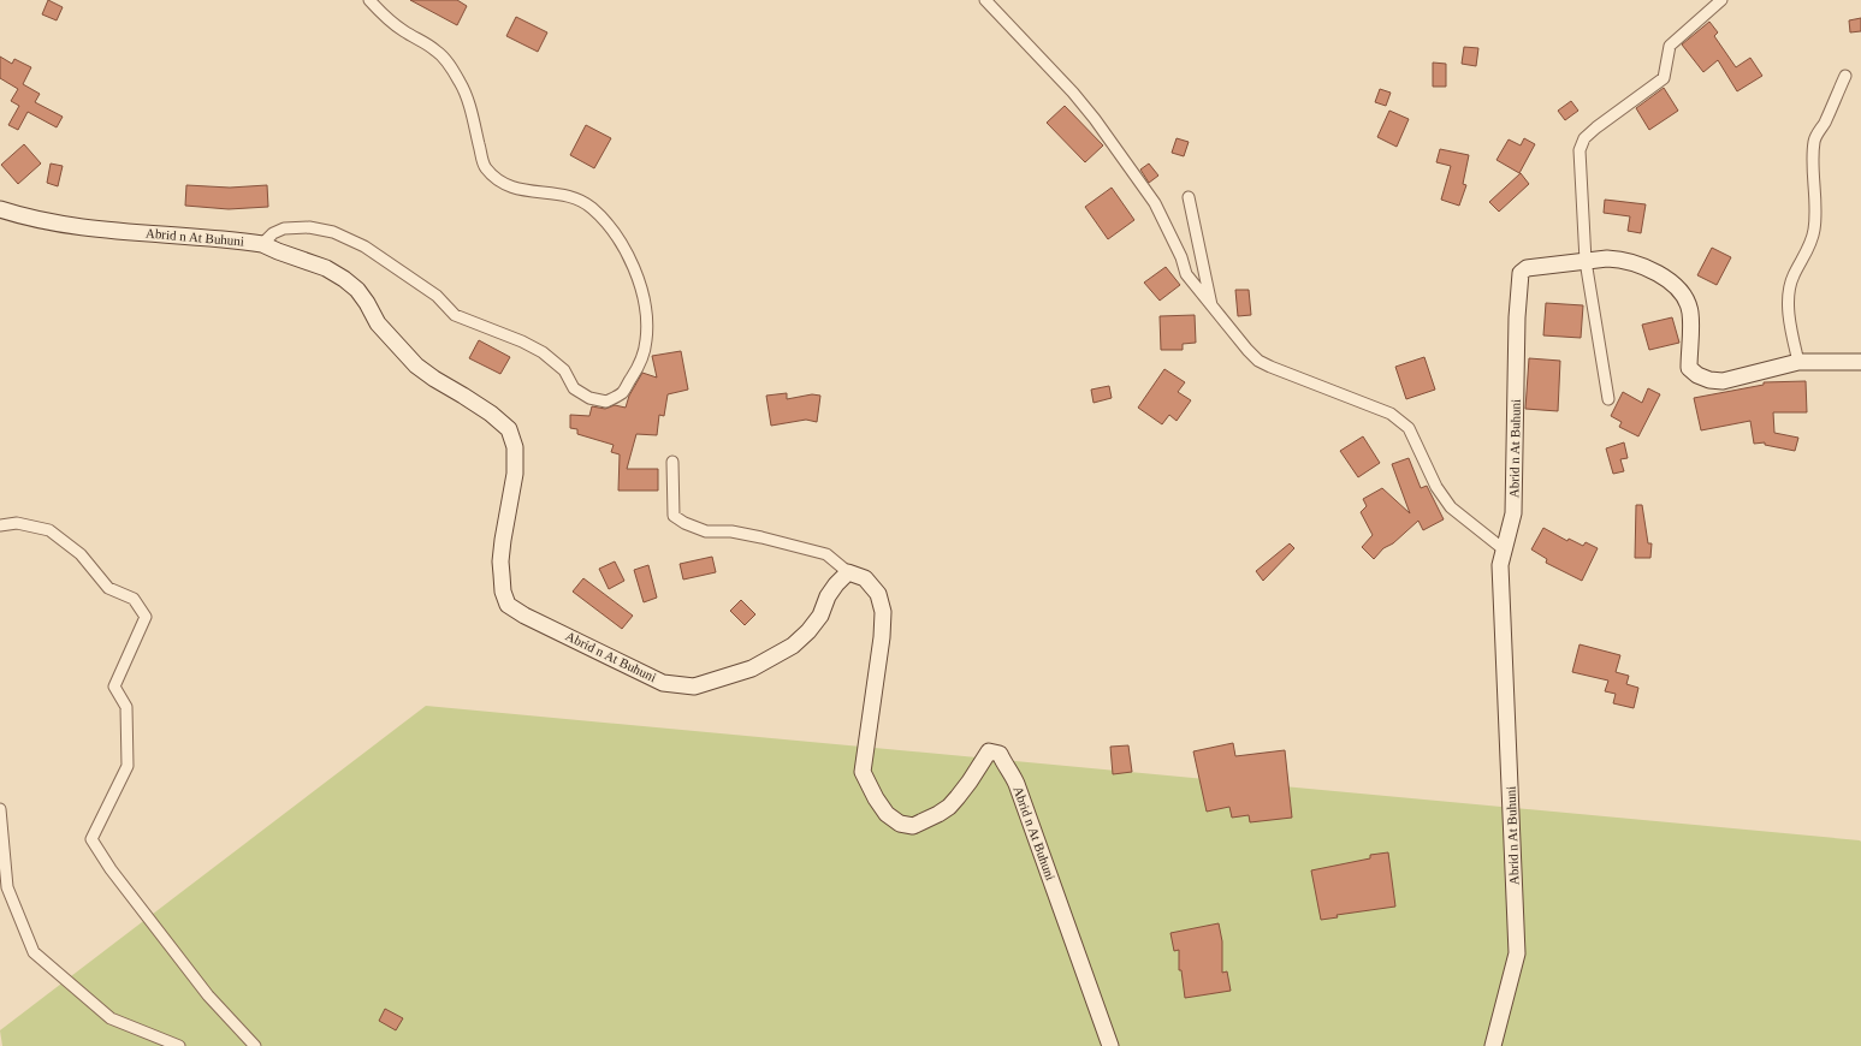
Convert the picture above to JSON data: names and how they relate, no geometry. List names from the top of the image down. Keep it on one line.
{"streets":{"street":["Abrid n At Buhuni"]}}
